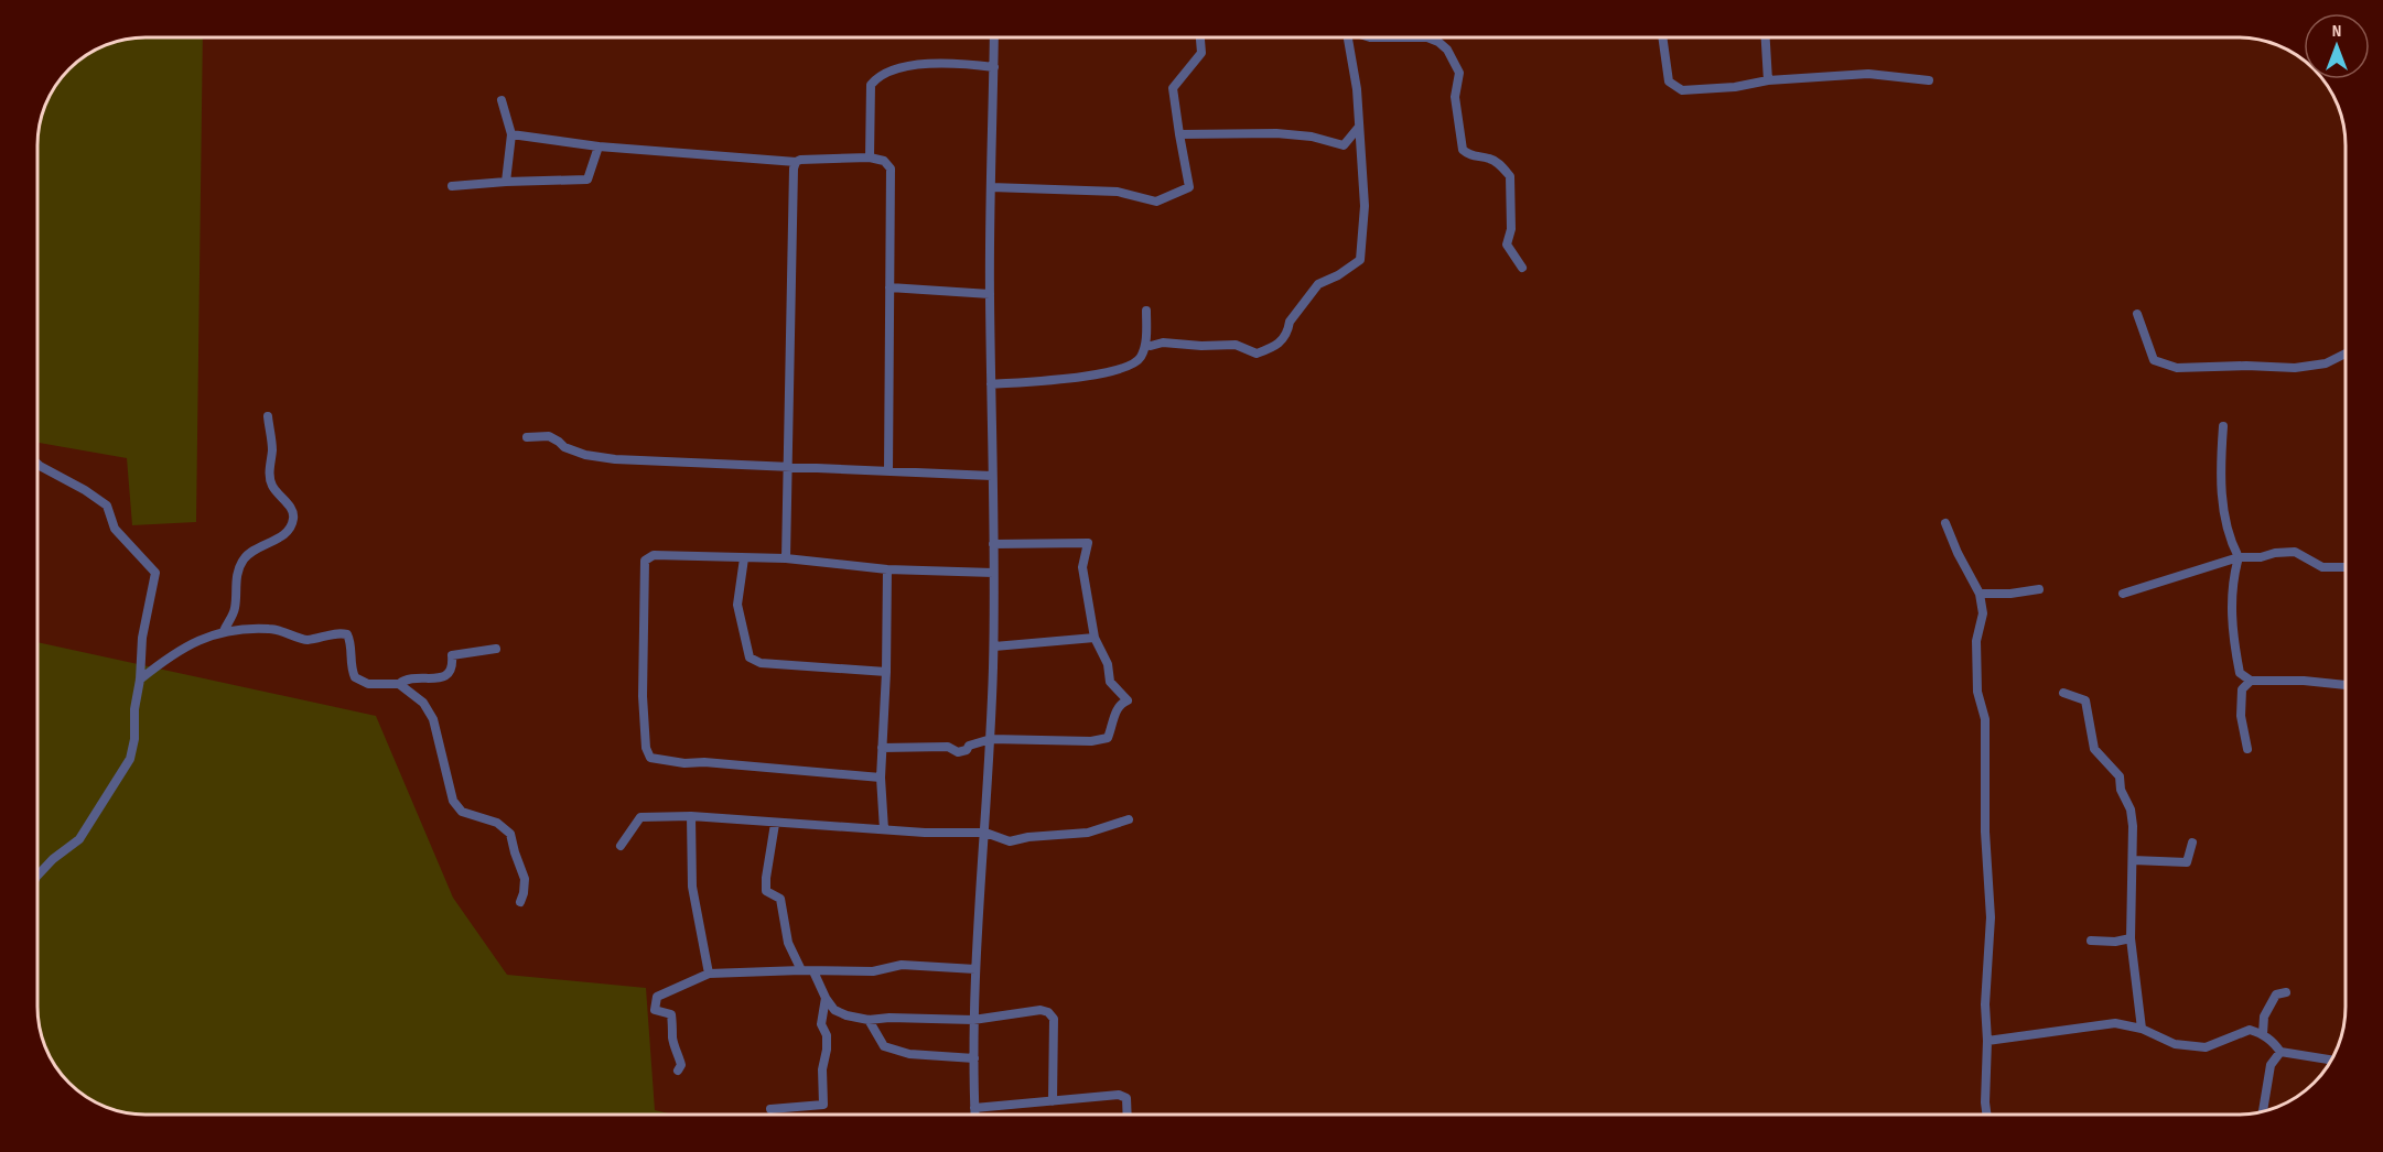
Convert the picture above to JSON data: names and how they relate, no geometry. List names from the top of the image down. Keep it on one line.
{"north":"top"}
